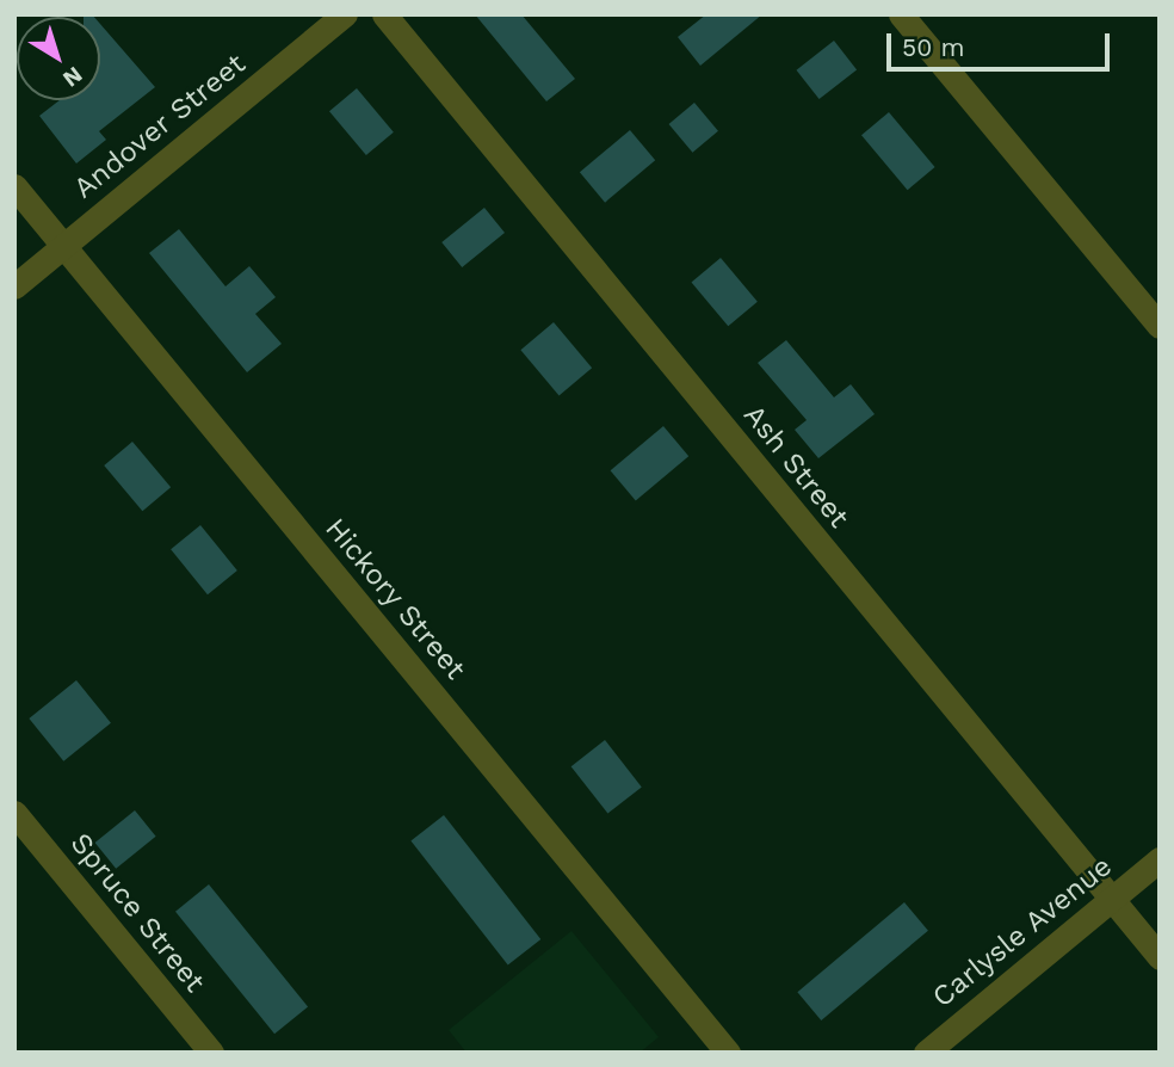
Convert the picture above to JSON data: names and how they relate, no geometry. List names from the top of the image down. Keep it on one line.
{"streets":{"street":["Andover Street","Ash Street","Hickory Street","Spruce Street","Carlysle Avenue"]},"crossings":[["Andover Street","Hickory Street"],["Ash Street","Carlysle Avenue"]],"scale_bar":"50 m","north":"bottom right"}
